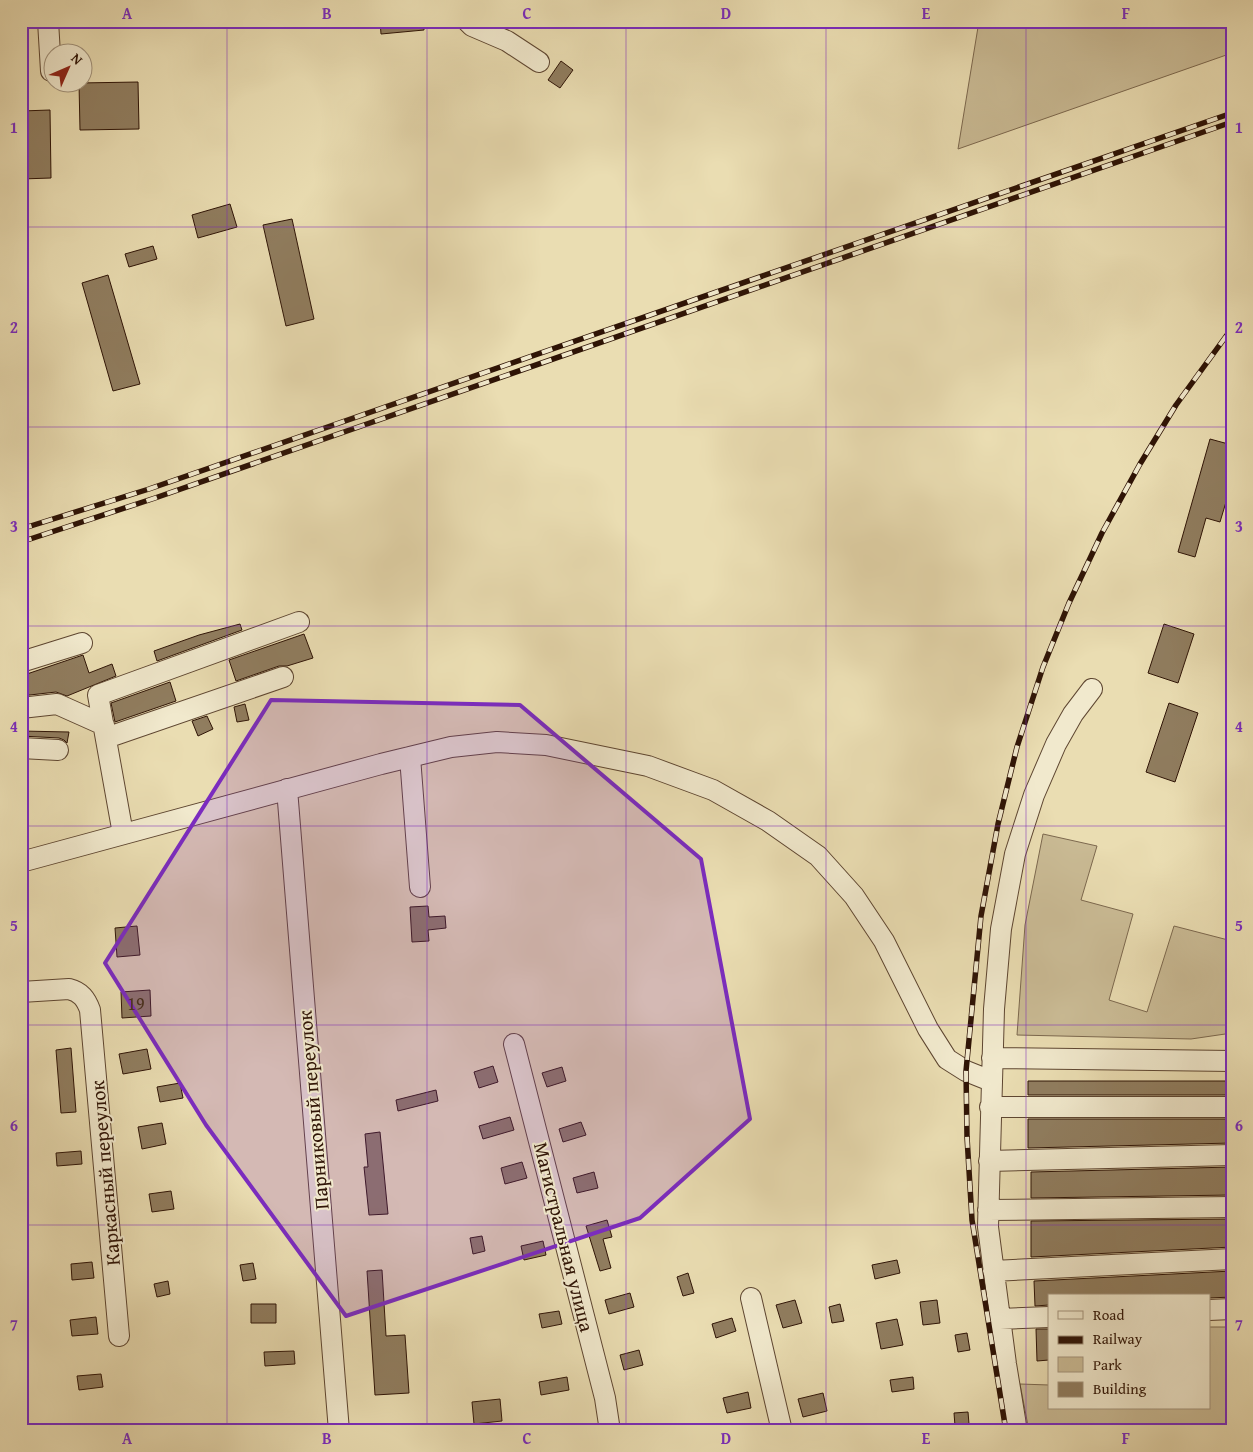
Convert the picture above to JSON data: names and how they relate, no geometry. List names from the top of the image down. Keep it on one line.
{"streets":{"street":["Парниковый переулок","Каркасный переулок","Магистральная улица"]},"house_numbers":["19"],"legend":["Road","Railway","Park","Building"],"north":"top right","grid":{"columns":["A","B","C","D","E","F"],"rows":["1","2","3","4","5","6","7"]}}
